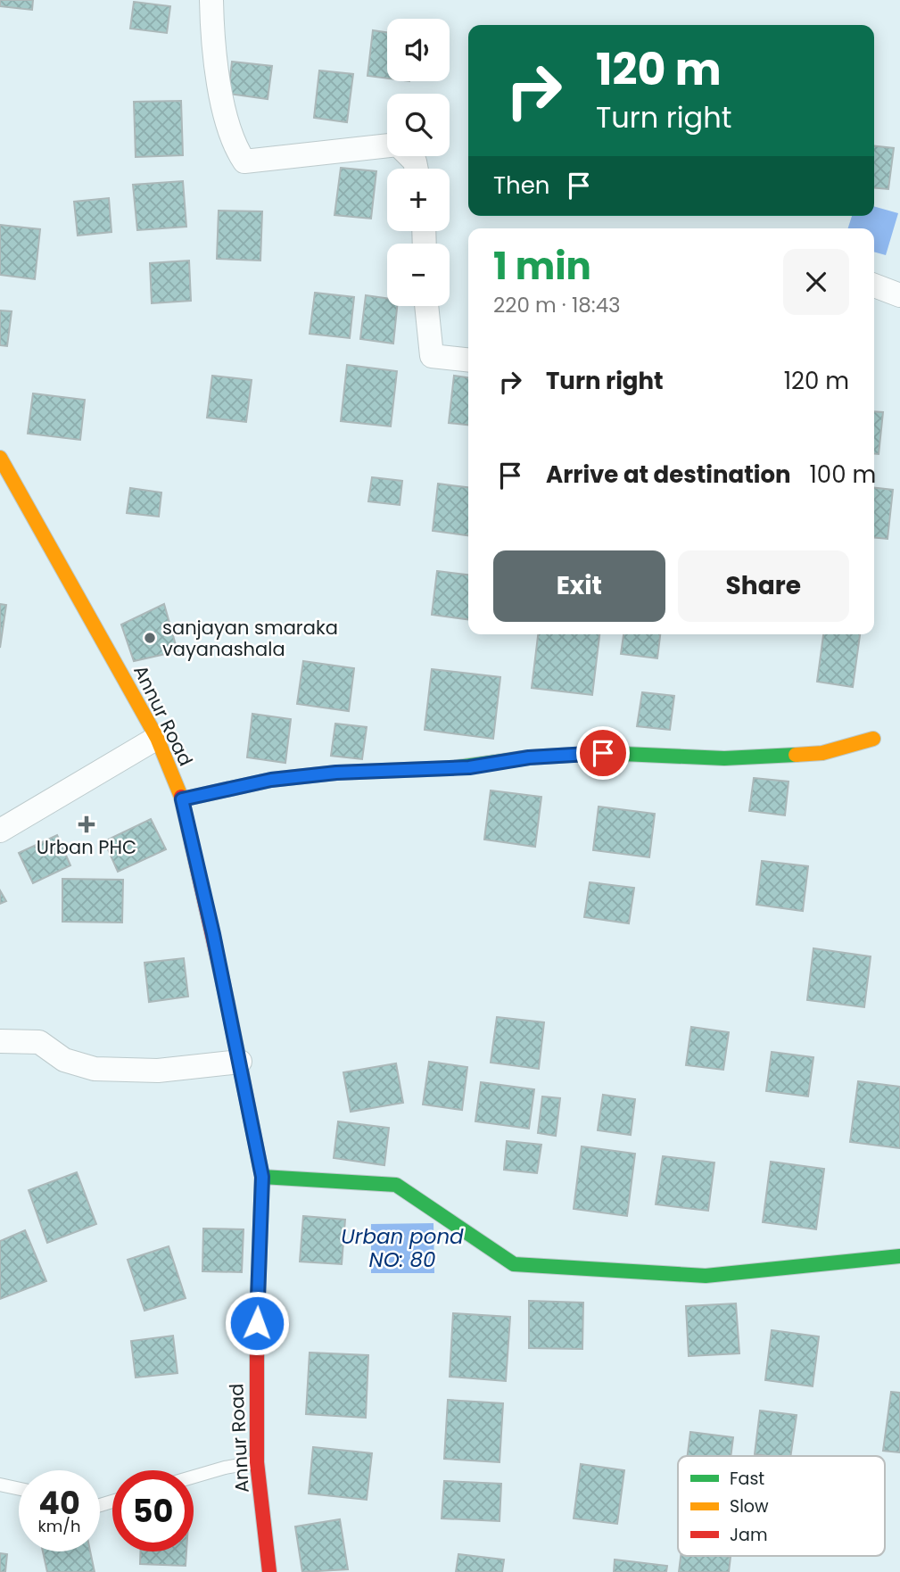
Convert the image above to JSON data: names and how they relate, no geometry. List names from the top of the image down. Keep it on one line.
{"streets":{"street":["Annur Road"]},"water":["Urban pond NO: 80"],"places":{"other":["sanjayan smaraka vayanashala"],"health":["Urban PHC"]},"legend":["Fast","Slow","Jam"],"page":{"map_buttons":["+","−"],"turn":["120 m","Turn right"],"then":"Then","heading":["1 min","220 m · 18:43"],"list":[{"name":"Turn right","value":"120 m"},{"name":"Arrive at destination","value":"100 m"}],"buttons":["Exit","Share"],"speed":"40 km/h","limit":"50"}}
